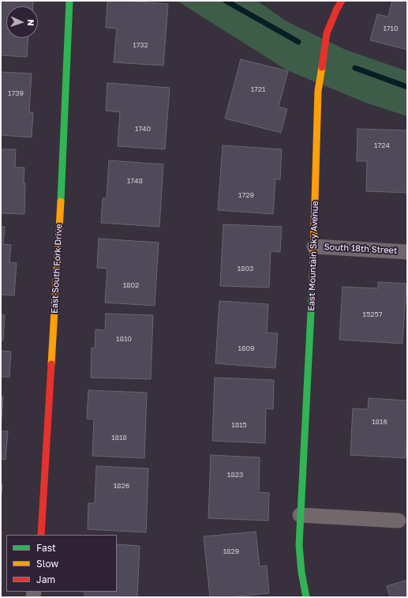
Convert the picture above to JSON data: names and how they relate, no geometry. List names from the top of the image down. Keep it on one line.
{"streets":{"street":["South 18th Street","East Mountain Sky Avenue","East South Fork Drive"]},"crossings":[["South 18th Street","East Mountain Sky Avenue"]],"house_numbers":["1710","1732","1721","1739","1740","1724","1748","1729","1803","1802","15257","1810","1809","1816","1815","1818","1823","1826","1829"],"legend":["Fast","Slow","Jam"],"north":"right"}
